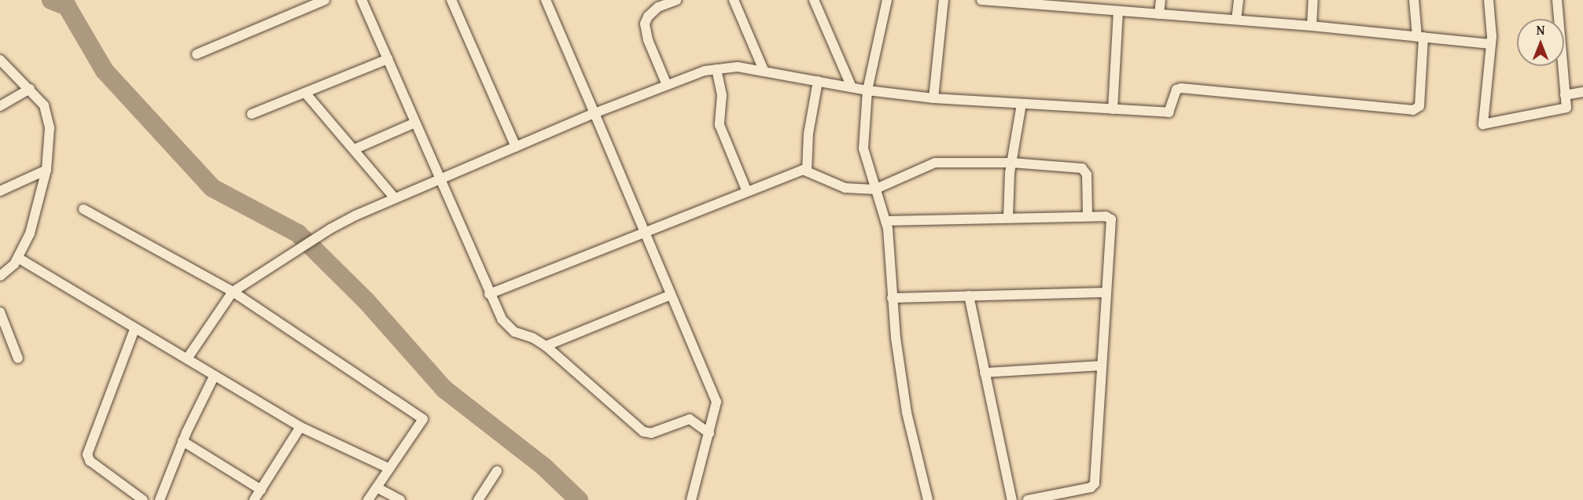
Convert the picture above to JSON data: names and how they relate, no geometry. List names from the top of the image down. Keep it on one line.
{"north":"top"}
